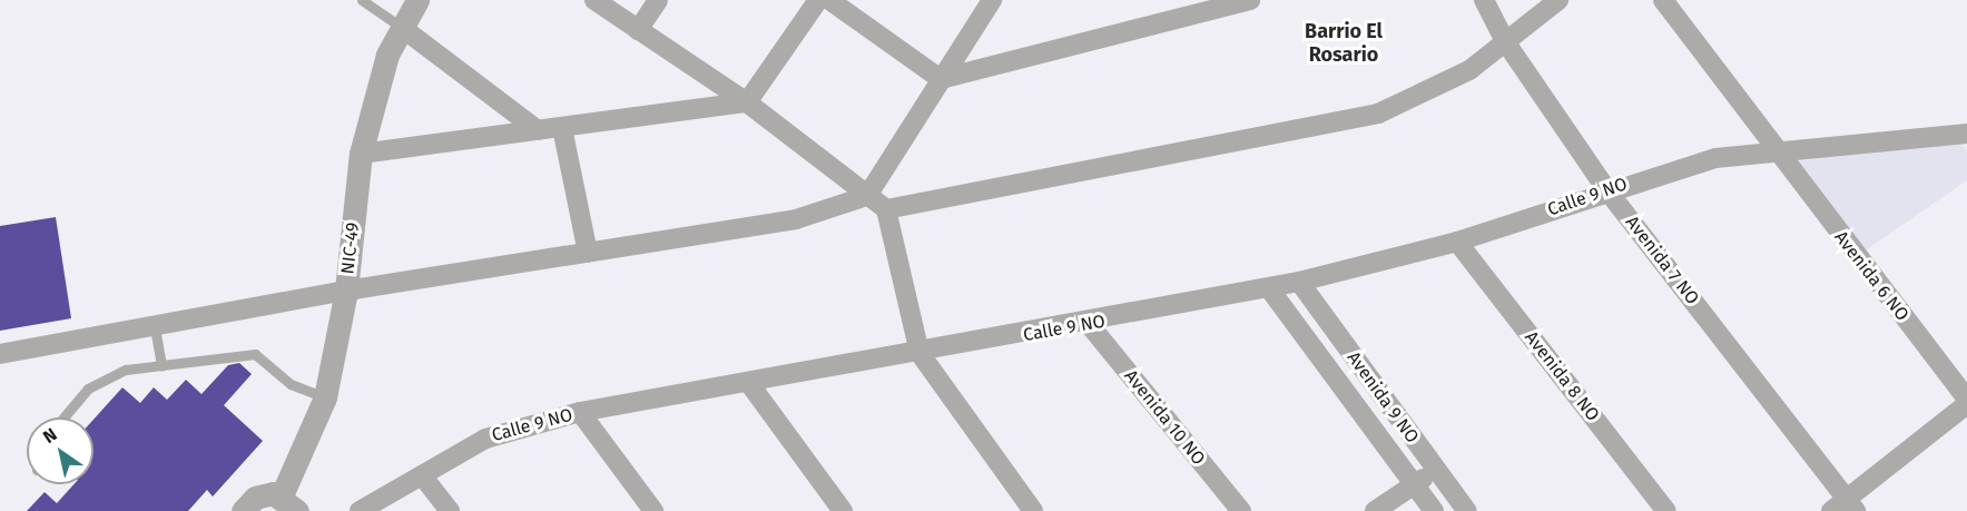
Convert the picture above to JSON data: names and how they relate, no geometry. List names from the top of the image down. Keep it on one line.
{"streets":{"street":["Calle 9 NO","NIC-49","Avenida 7 NO","Avenida 6 NO","Avenida 8 NO","Avenida 9 NO","Avenida 10 NO"]},"crossings":[["Calle 9 NO","Avenida 7 NO"],["Calle 9 NO","Avenida 6 NO"],["Calle 9 NO","Avenida 8 NO"],["Calle 9 NO","Avenida 9 NO"],["Calle 9 NO","Avenida 10 NO"]],"districts":["Barrio El Rosario"],"north":"top left"}
